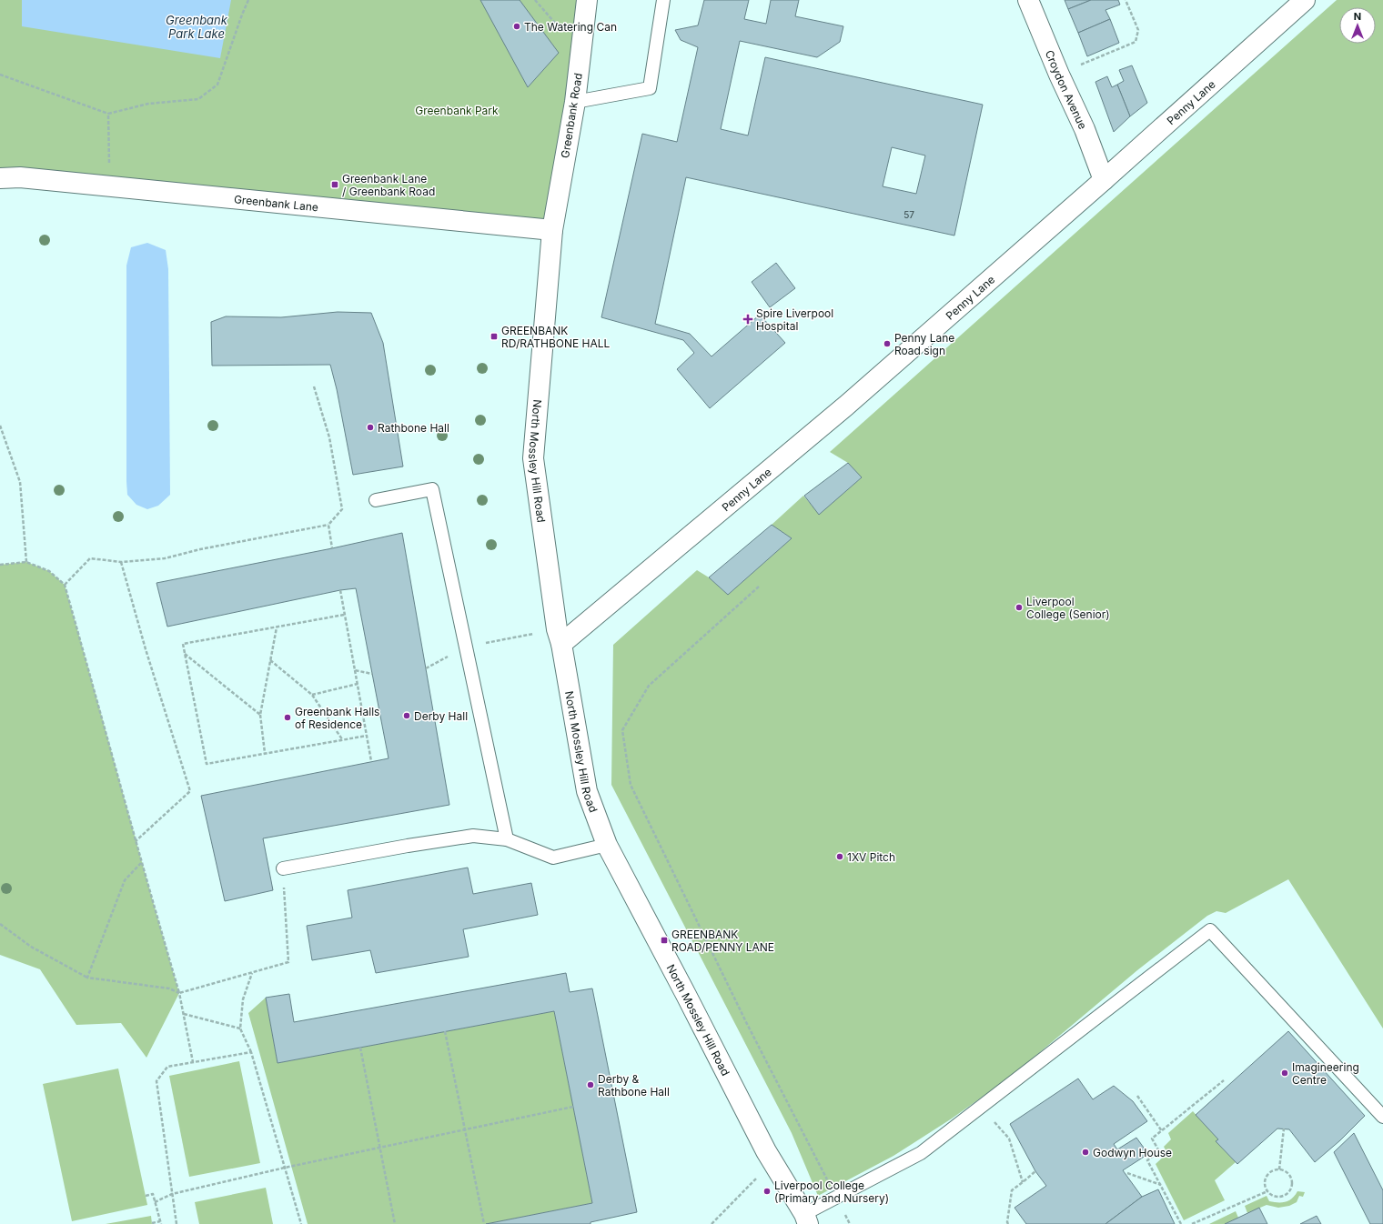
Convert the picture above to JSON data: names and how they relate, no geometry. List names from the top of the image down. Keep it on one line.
{"streets":{"street":["Croydon Avenue","Penny Lane","Greenbank Road","Greenbank Lane","North Mossley Hill Road"]},"crossings":[["Croydon Avenue","Penny Lane"],["Penny Lane","North Mossley Hill Road"],["Greenbank Road","Greenbank Lane"],["Greenbank Road","North Mossley Hill Road"],["Greenbank Lane","North Mossley Hill Road"]],"water":["Greenbank Park Lake"],"parks":["Greenbank Park"],"places":{"other":["The Watering Can","Penny Lane Road sign","Rathbone Hall","Liverpool College (Senior)","Derby Hall","Greenbank Halls of Residence","1XV Pitch","Imagineering Centre","Derby & Rathbone Hall","Godwyn House","Liverpool College (Primary and Nursery)"],"transit":["Greenbank Lane / Greenbank Road","GREENBANK RD/RATHBONE HALL","GREENBANK ROAD/PENNY LANE"],"health":["Spire Liverpool Hospital"]},"house_numbers":["57"],"north":"top"}
